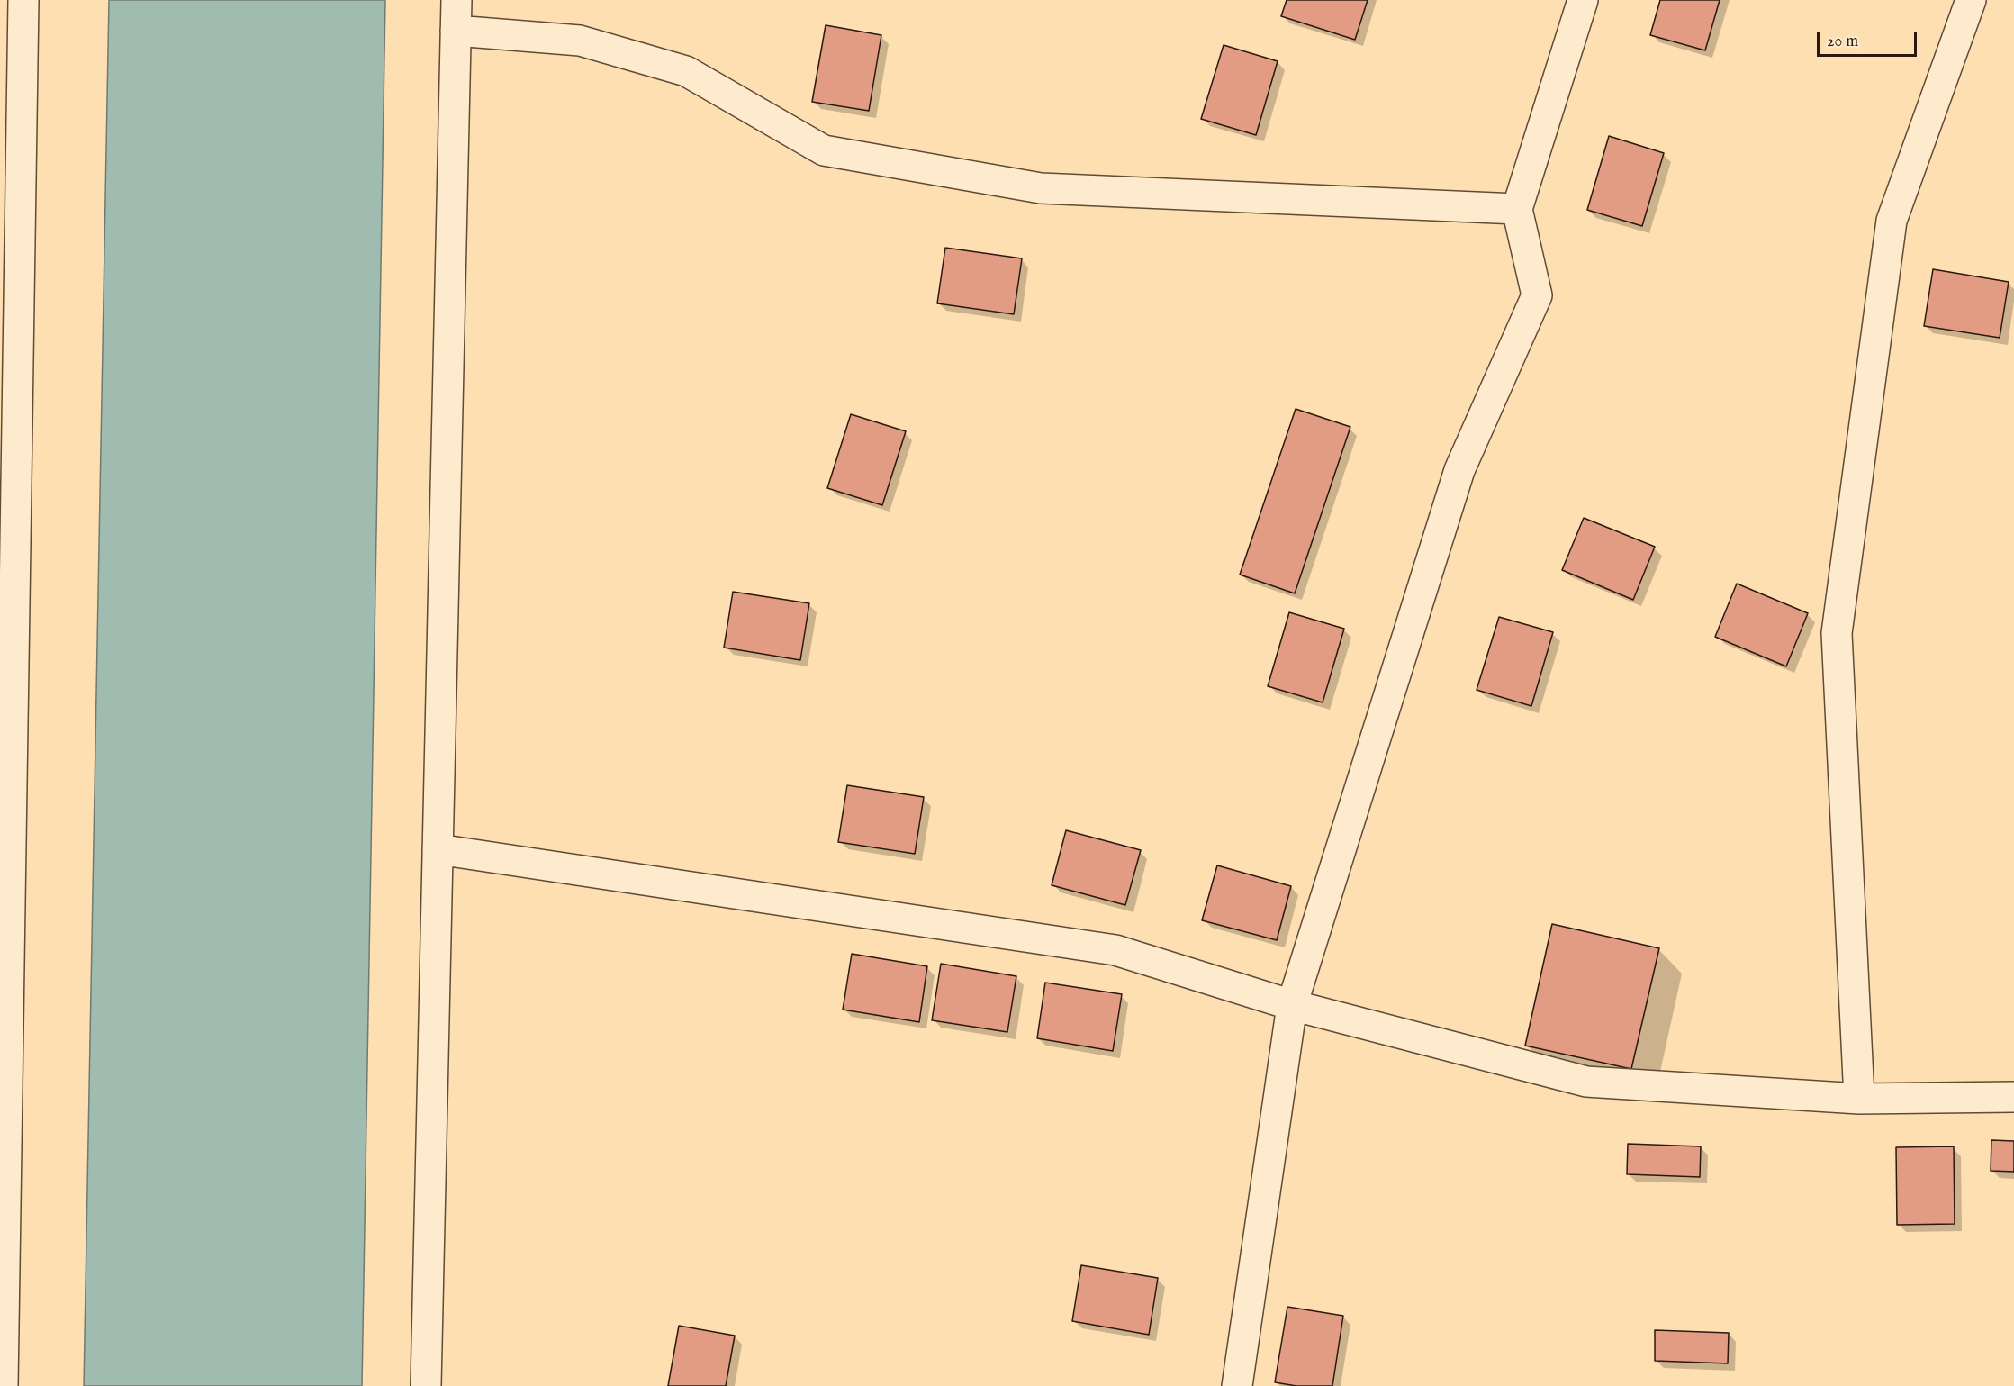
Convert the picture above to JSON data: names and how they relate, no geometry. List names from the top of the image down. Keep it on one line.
{"scale_bar":"20 m"}
